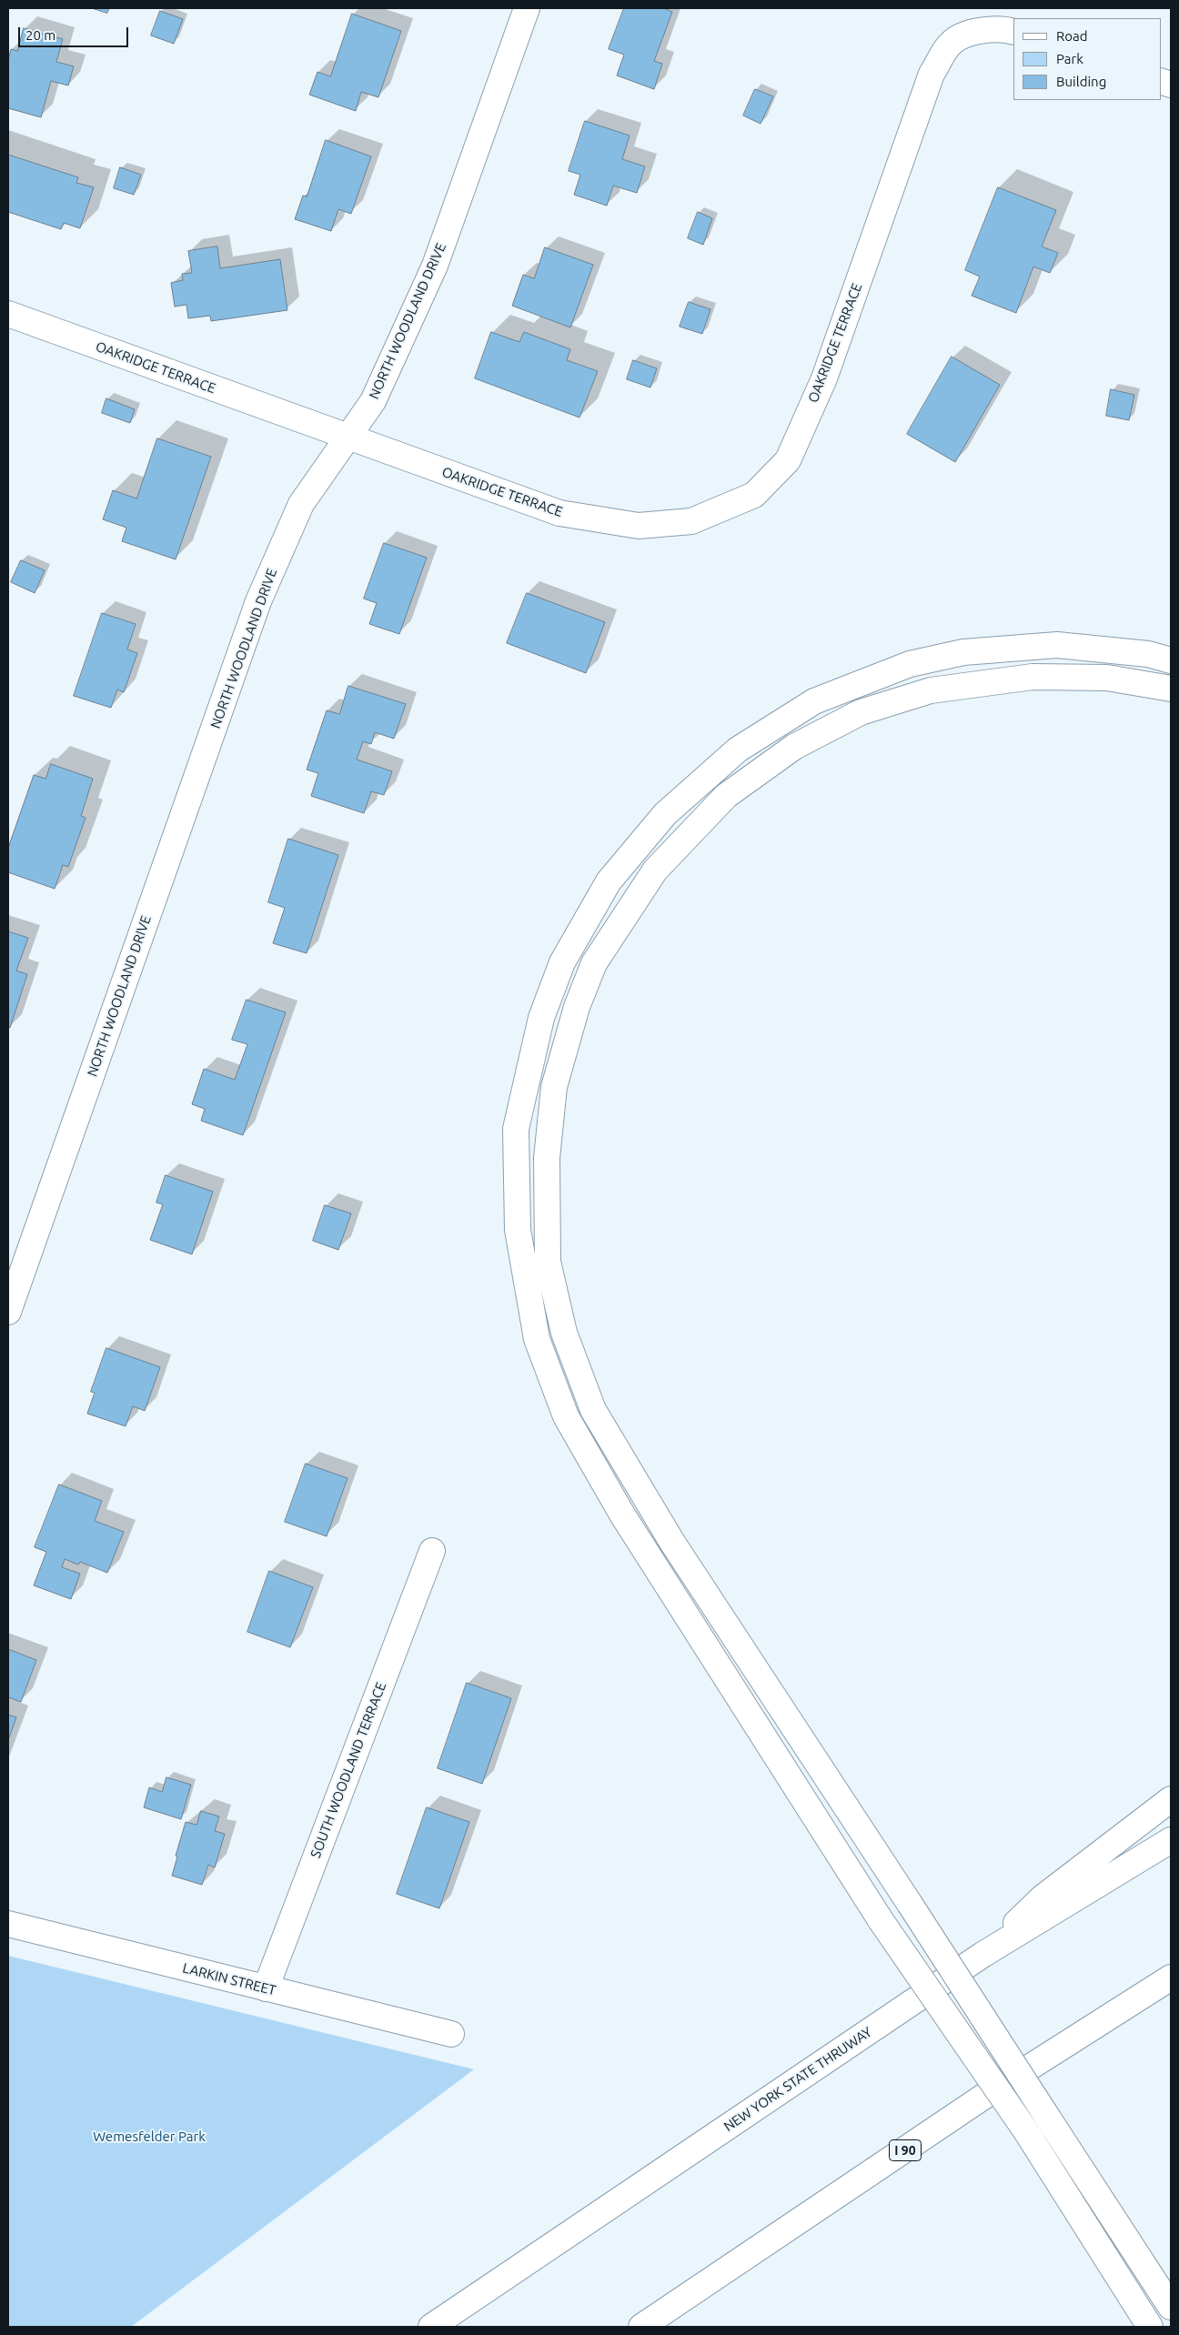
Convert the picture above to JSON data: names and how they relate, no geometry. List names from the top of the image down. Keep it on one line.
{"streets":{"main road":["NORTH WOODLAND DRIVE","OAKRIDGE TERRACE","SOUTH WOODLAND TERRACE","LARKIN STREET","NEW YORK STATE THRUWAY","I 90"]},"crossings":[["NORTH WOODLAND DRIVE","OAKRIDGE TERRACE"],["SOUTH WOODLAND TERRACE","LARKIN STREET"]],"parks":["Wemesfelder Park"],"legend":["Road","Park","Building"],"scale_bar":"20 m"}
